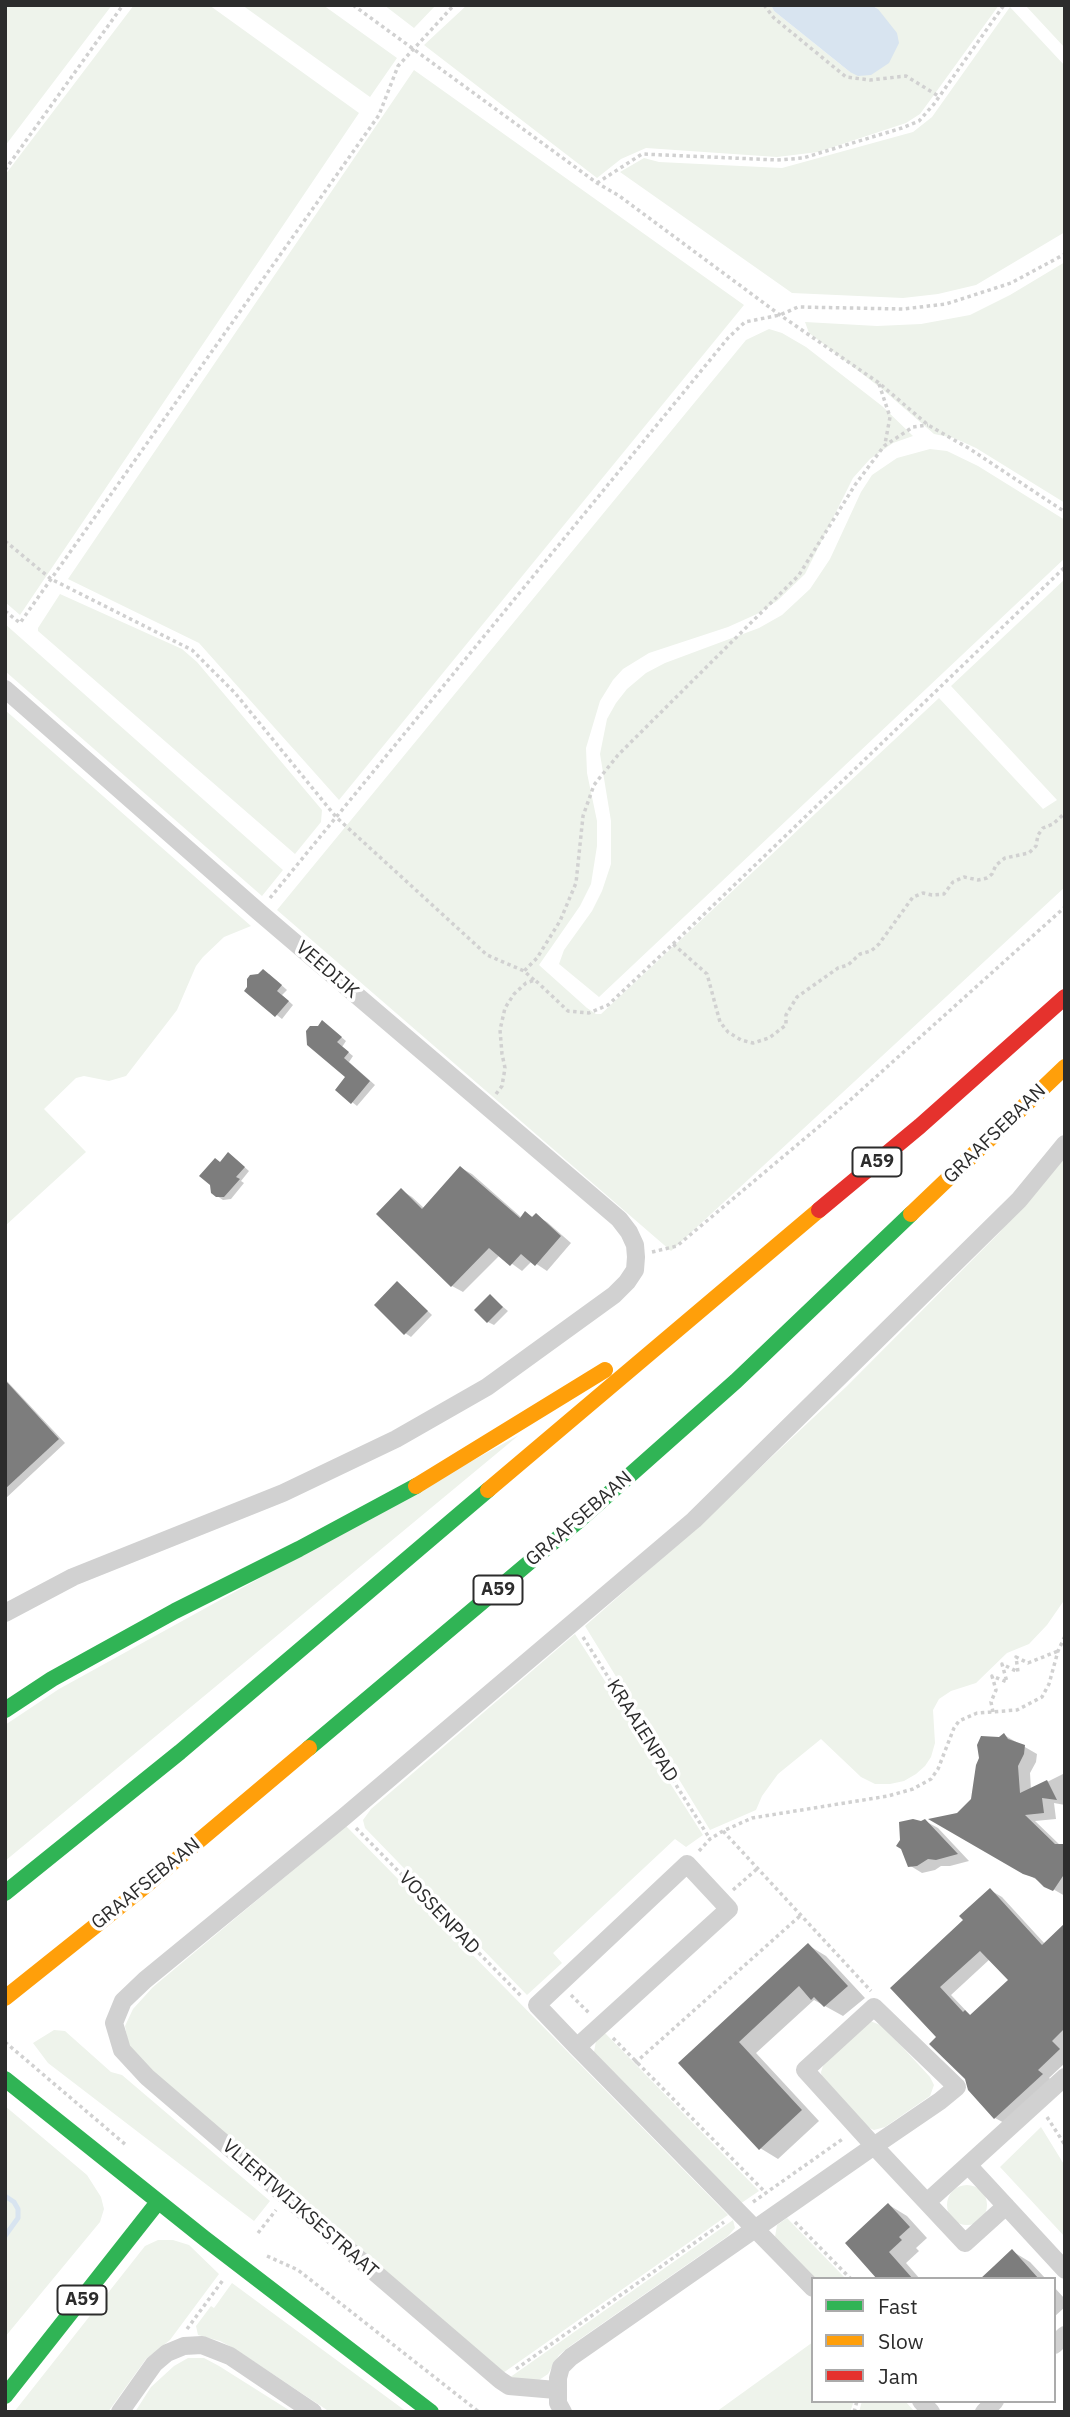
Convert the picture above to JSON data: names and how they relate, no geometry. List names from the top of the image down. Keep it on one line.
{"streets":{"main road":["GRAAFSEBAAN","A59"],"street":["VEEDIJK","VLIERTWIJKSESTRAAT"],"path":["KRAAIENPAD","VOSSENPAD"]},"crossings":[["GRAAFSEBAAN","A59"],["VOSSENPAD","VLIERTWIJKSESTRAAT"]],"legend":["Fast","Slow","Jam"]}
